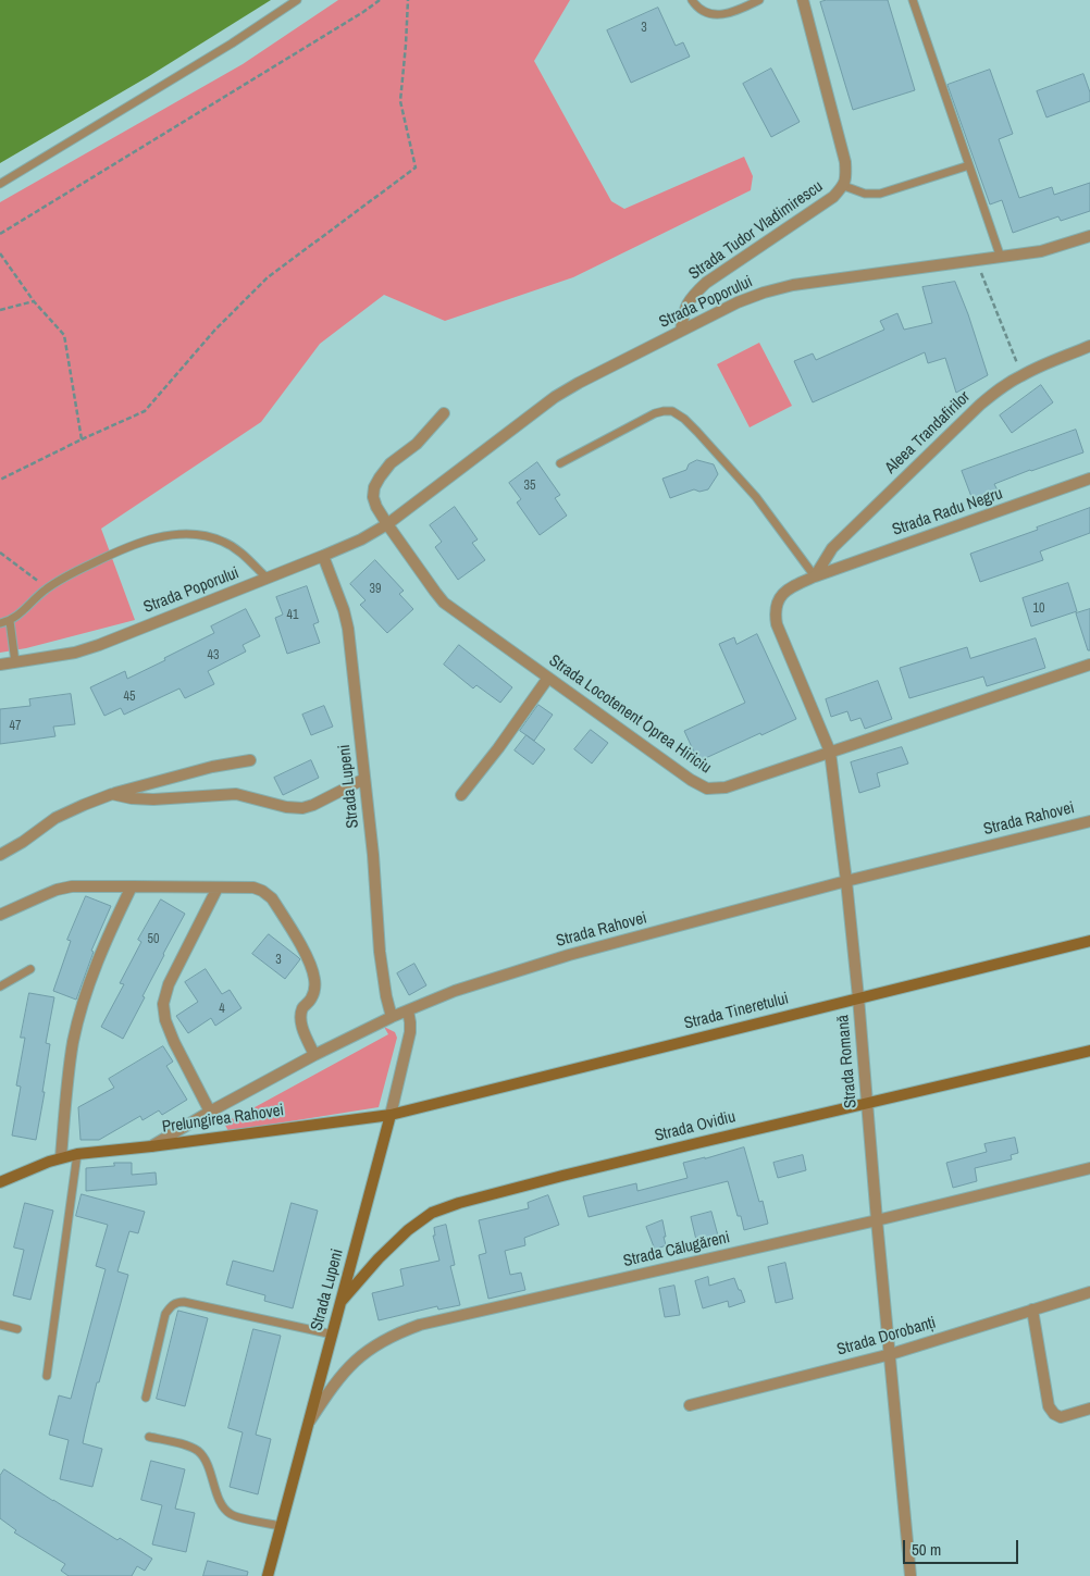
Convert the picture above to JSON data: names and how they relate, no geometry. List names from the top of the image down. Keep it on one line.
{"streets":{"main road":["Strada Lupeni","Strada Tineretului","Prelungirea Rahovei","Strada Ovidiu"],"street":["Strada Tudor Vladimirescu","Strada Poporului","Aleea Trandafirilor","Strada Radu Negru","Strada Locotenent Oprea Hiriciu","Strada Rahovei","Strada Romană","Strada Călugăreni","Strada Dorobanți"]},"crossings":[["Strada Tudor Vladimirescu","Strada Poporului"],["Strada Poporului","Strada Locotenent Oprea Hiriciu"],["Strada Poporului","Strada Lupeni"],["Aleea Trandafirilor","Strada Radu Negru"],["Aleea Trandafirilor","Strada Romană"],["Strada Radu Negru","Strada Romană"],["Strada Locotenent Oprea Hiriciu","Strada Romană"],["Strada Lupeni","Strada Rahovei"],["Strada Lupeni","Strada Tineretului"],["Strada Lupeni","Prelungirea Rahovei"],["Strada Lupeni","Strada Ovidiu"],["Strada Lupeni","Strada Călugăreni"],["Strada Rahovei","Strada Romană"],["Strada Rahovei","Prelungirea Rahovei"],["Strada Tineretului","Strada Romană"],["Strada Tineretului","Prelungirea Rahovei"],["Strada Romană","Strada Ovidiu"],["Strada Romană","Strada Călugăreni"],["Strada Romană","Strada Dorobanți"]],"house_numbers":["3","35","39","10","41","43","45","47","50","3","4"],"scale_bar":"50 m"}
